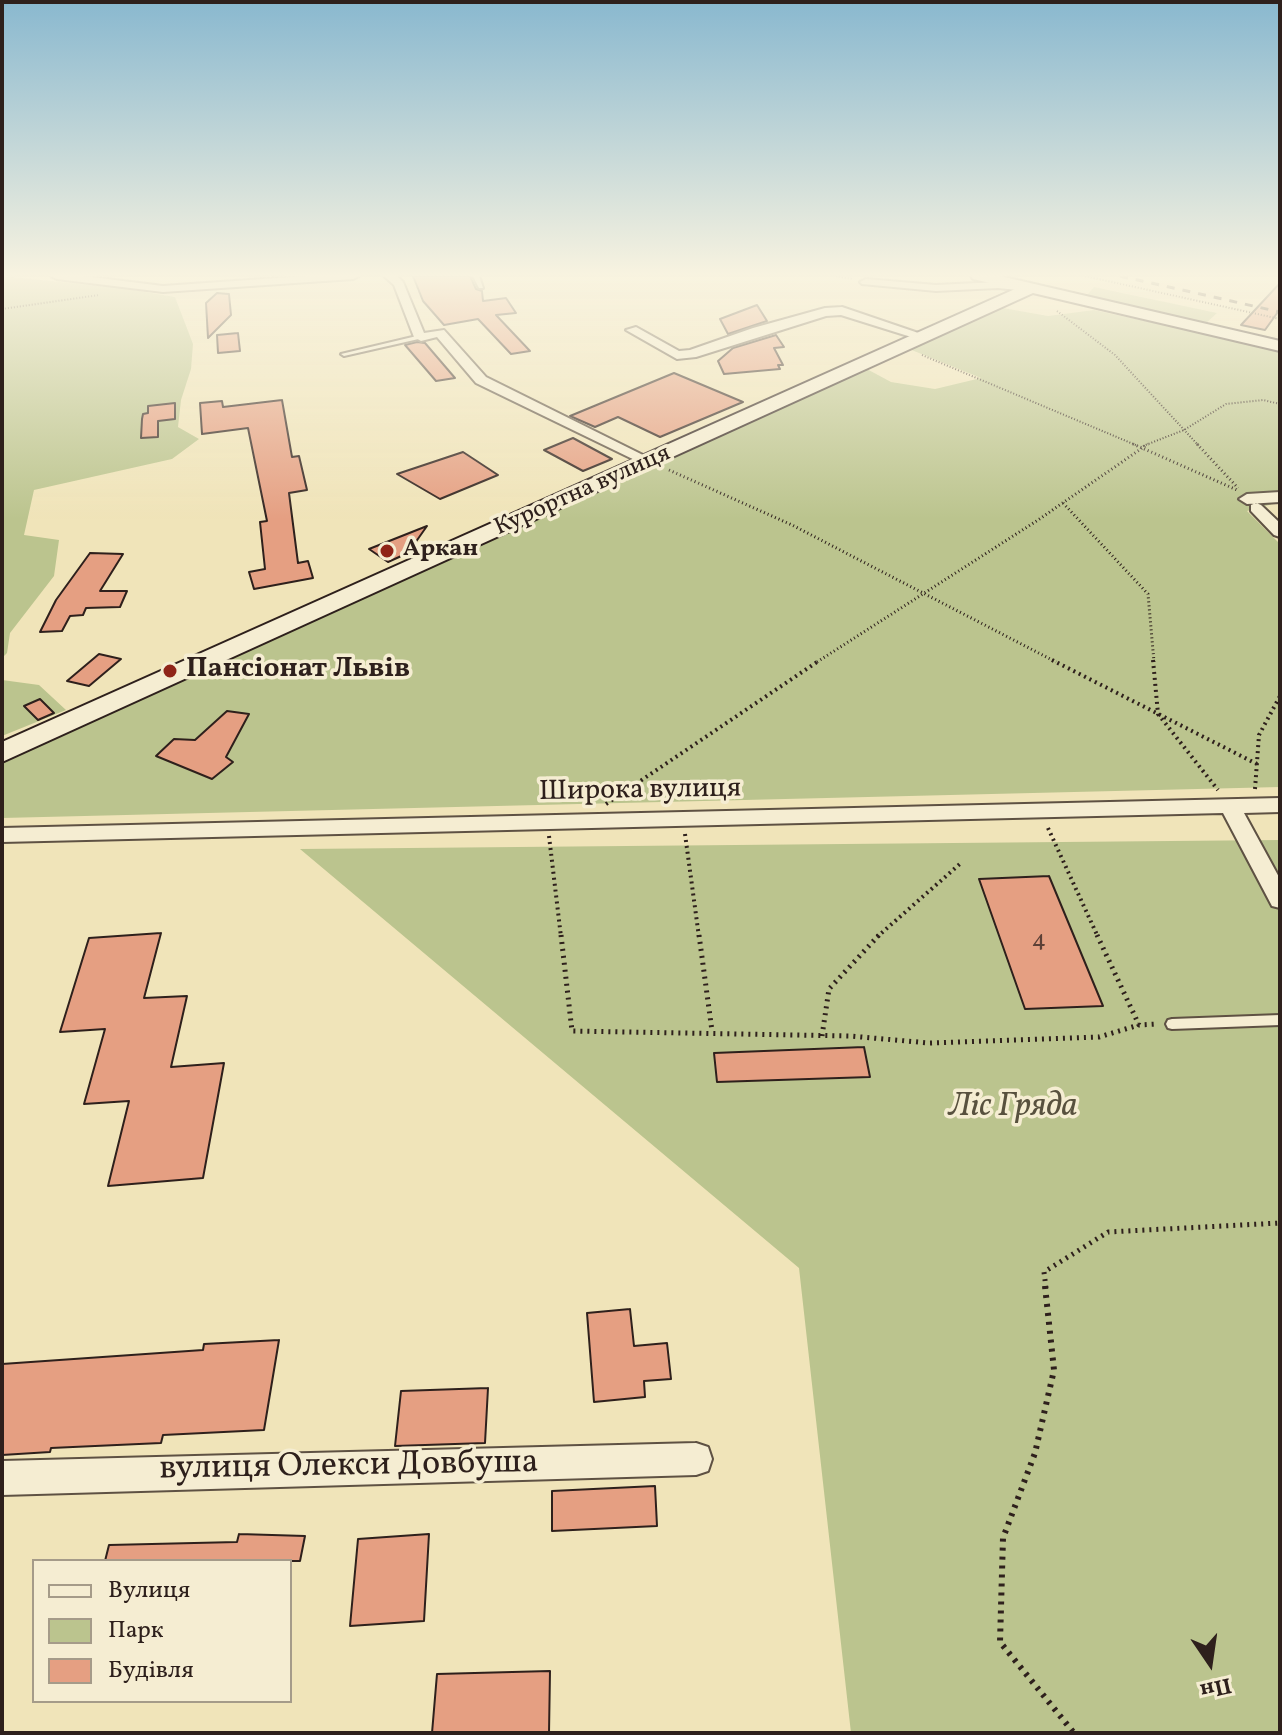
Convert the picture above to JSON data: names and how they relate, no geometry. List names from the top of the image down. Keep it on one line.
{"streets":{"main road":["Курортна вулиця"],"street":["Широка вулиця","вулиця Олекси Довбуша"]},"parks":["Ліс Гряда"],"places":["Аркан","Пансіонат Львів"],"house_numbers":["4"],"legend":["Вулиця","Парк","Будівля"],"north":"bottom"}
